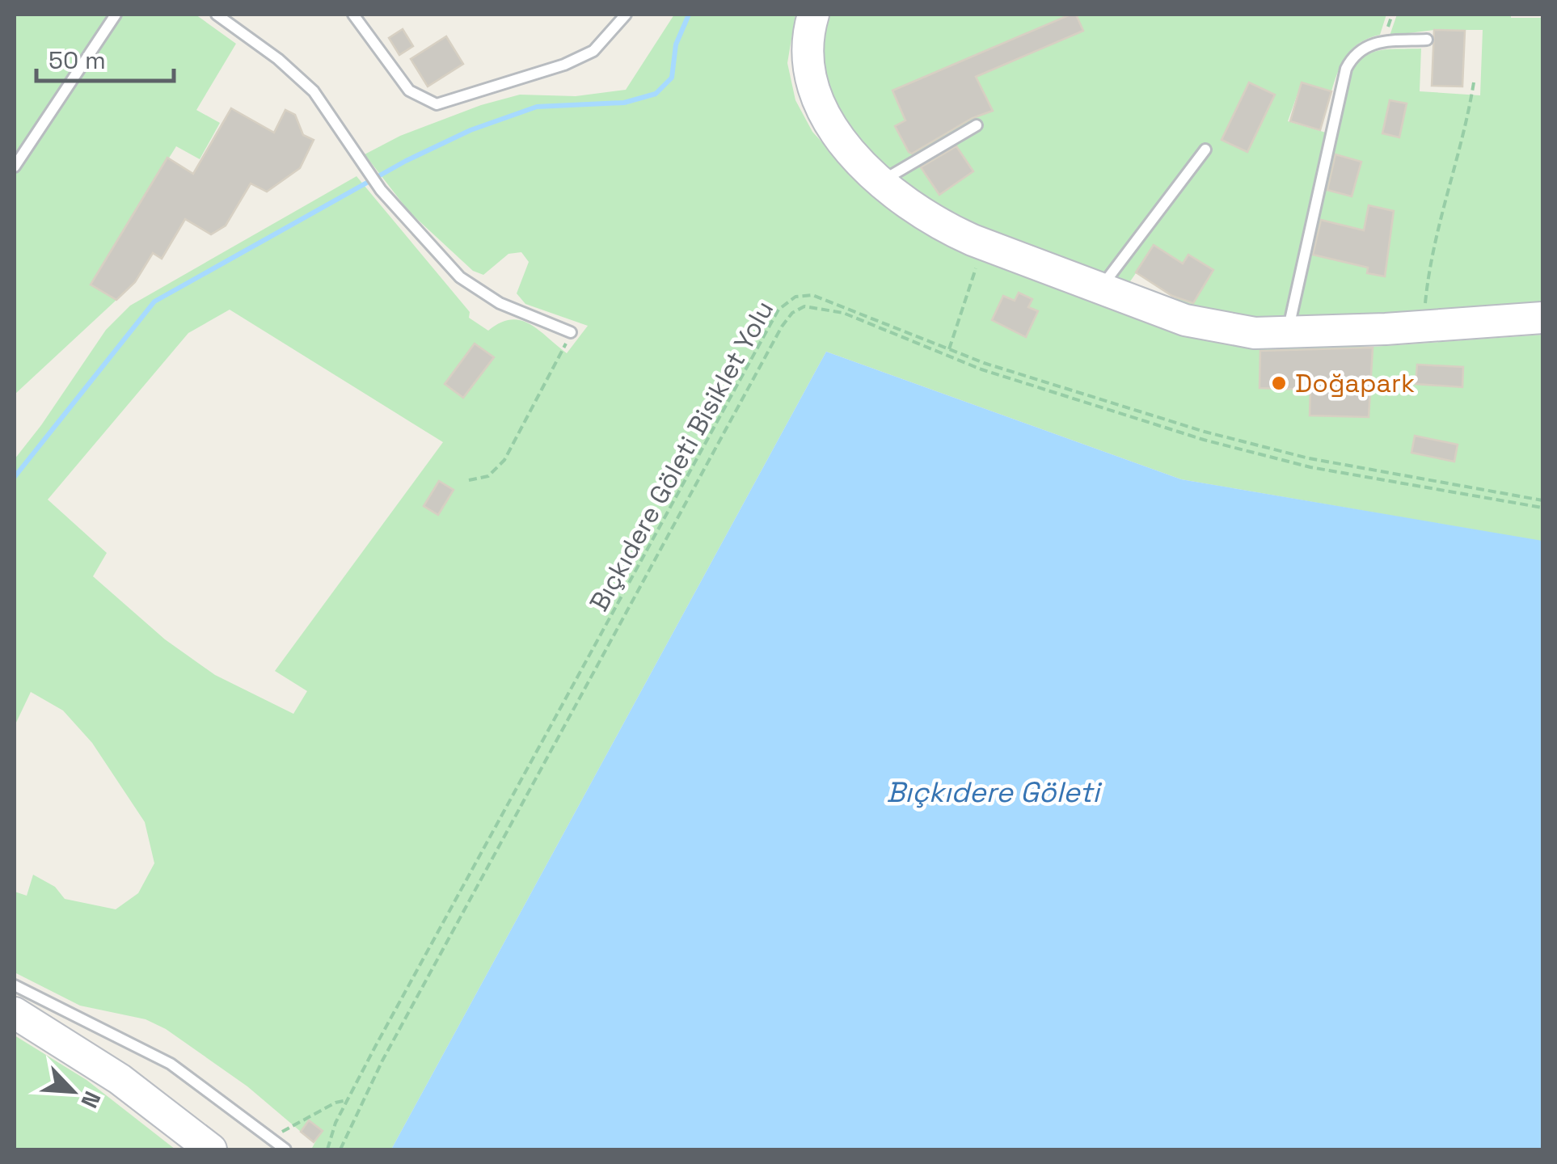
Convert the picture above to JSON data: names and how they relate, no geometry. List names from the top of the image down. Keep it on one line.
{"streets":{"path":["Bıçkıdere Göleti Bisiklet Yolu"]},"water":["Bıçkıdere Göleti"],"places":["Doğapark"],"scale_bar":"50 m","north":"bottom right"}
